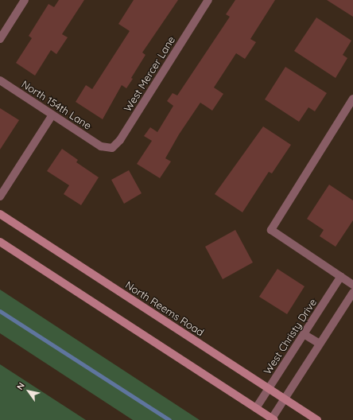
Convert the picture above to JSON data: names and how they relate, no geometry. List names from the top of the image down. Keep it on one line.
{"streets":{"main road":["North Reems Road"],"street":["West Mercer Lane","North 154th Lane","West Christy Drive"]},"crossings":[["West Mercer Lane","North 154th Lane"],["North Reems Road","West Christy Drive"]],"north":"top left"}
